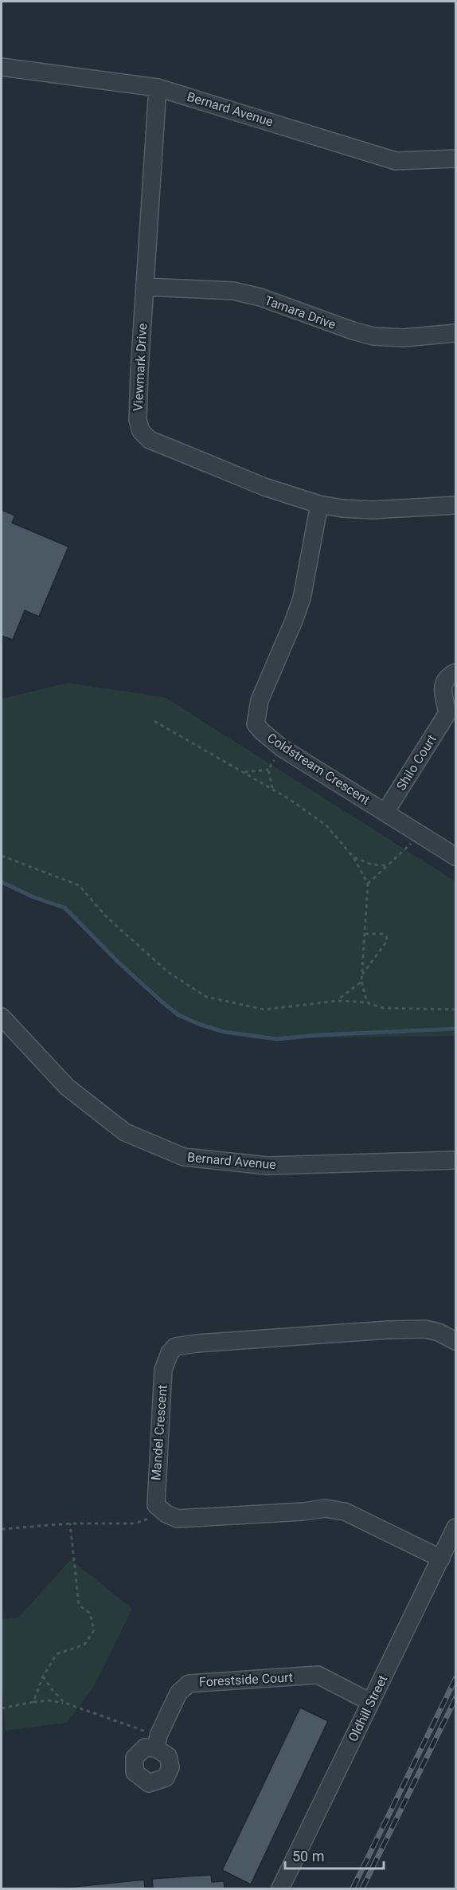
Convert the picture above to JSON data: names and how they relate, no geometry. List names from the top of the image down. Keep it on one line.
{"streets":{"street":["Bernard Avenue","Tamara Drive","Viewmark Drive","Shilo Court","Coldstream Crescent","Mandel Crescent","Forestside Court","Oldhill Street"]},"crossings":[["Bernard Avenue","Viewmark Drive"],["Tamara Drive","Viewmark Drive"],["Viewmark Drive","Coldstream Crescent"],["Shilo Court","Coldstream Crescent"],["Forestside Court","Oldhill Street"]],"scale_bar":"50 m"}
